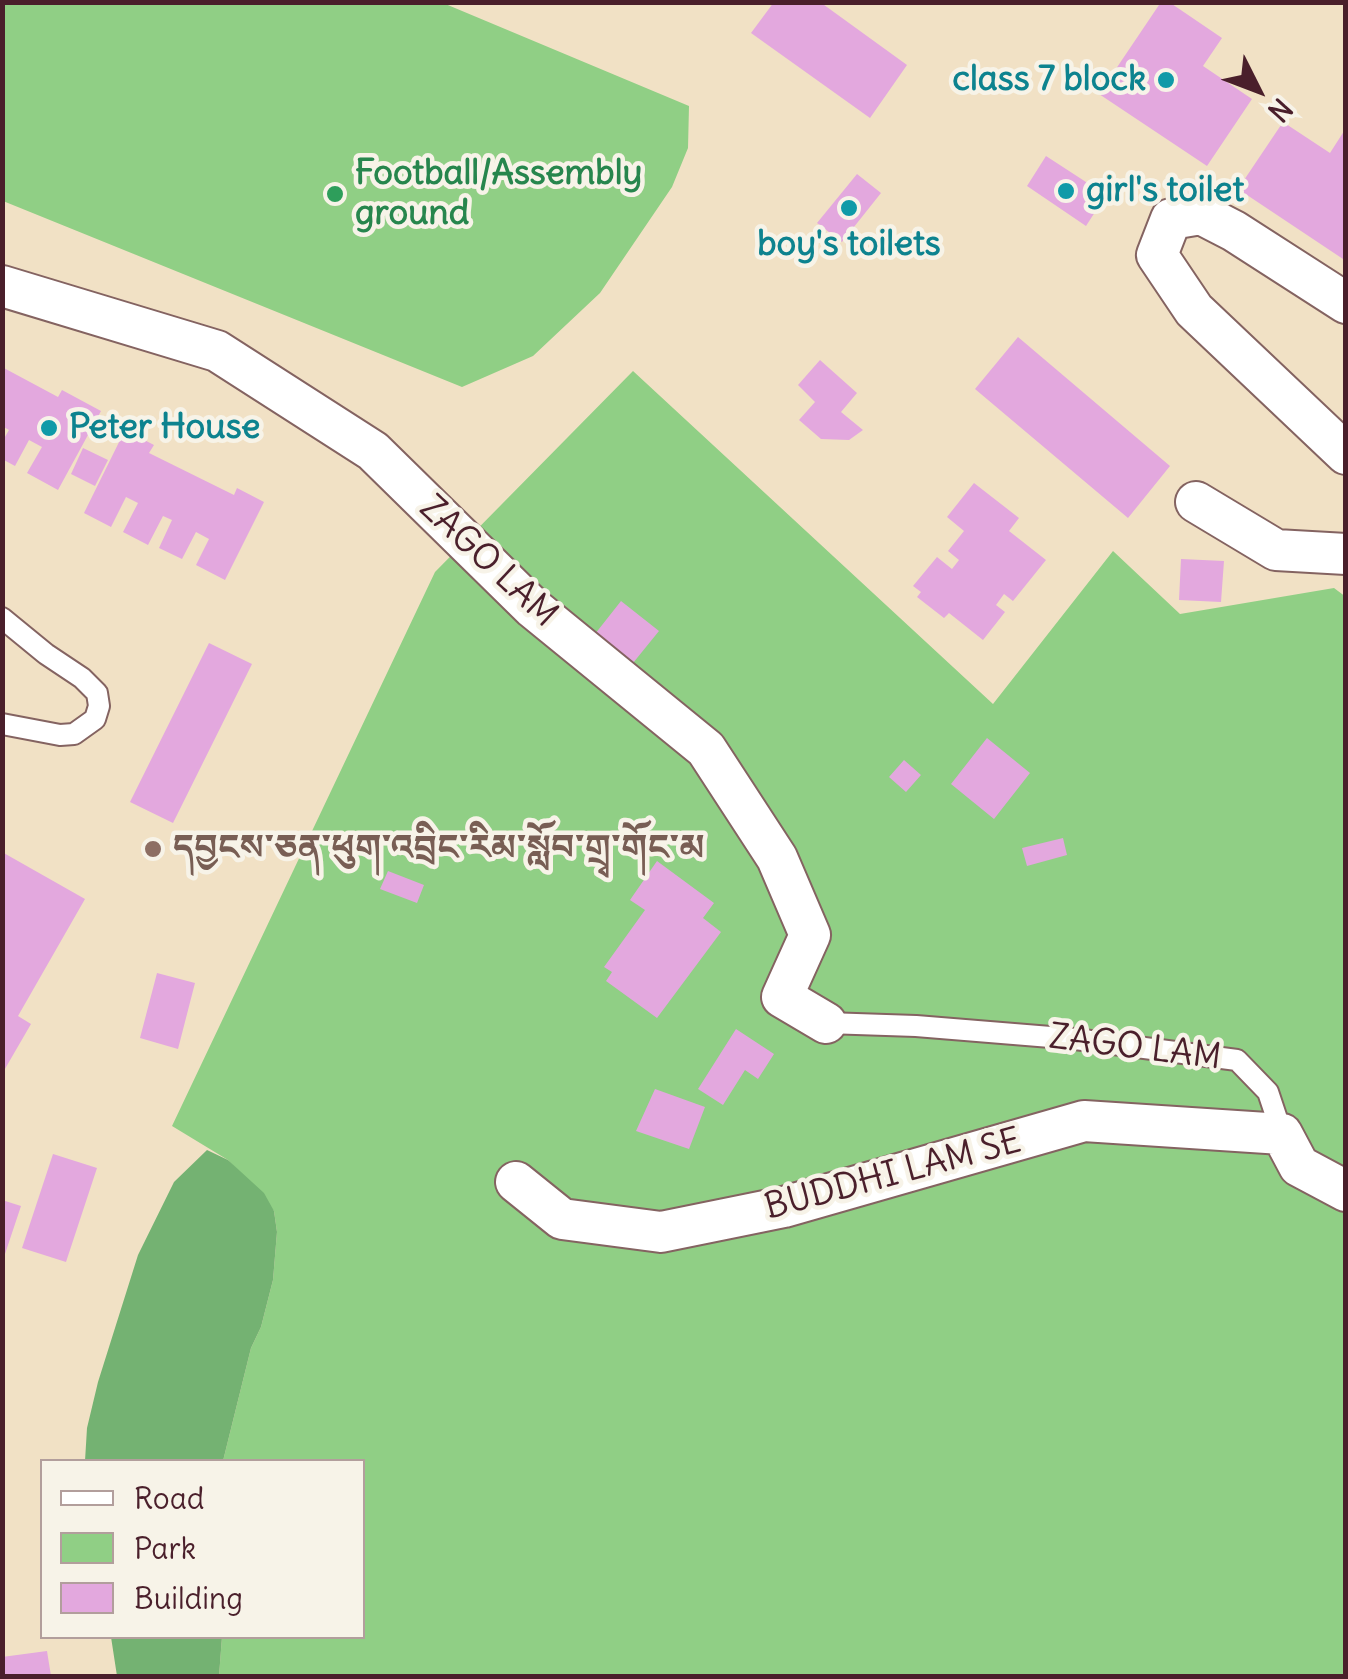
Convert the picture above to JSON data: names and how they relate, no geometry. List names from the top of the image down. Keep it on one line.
{"streets":{"street":["ZAGO LAM","BUDDHI LAM SE"]},"crossings":[["ZAGO LAM","BUDDHI LAM SE"]],"places":["class 7 block","girl's toilet","Football/Assembly ground","boy's toilets","Peter House","དབྱངས་ཅན་ཕུག་འབྲིང་རིམ་སློབ་གྲྭ་གོང་མ"],"legend":["Road","Park","Building"],"north":"bottom right"}
